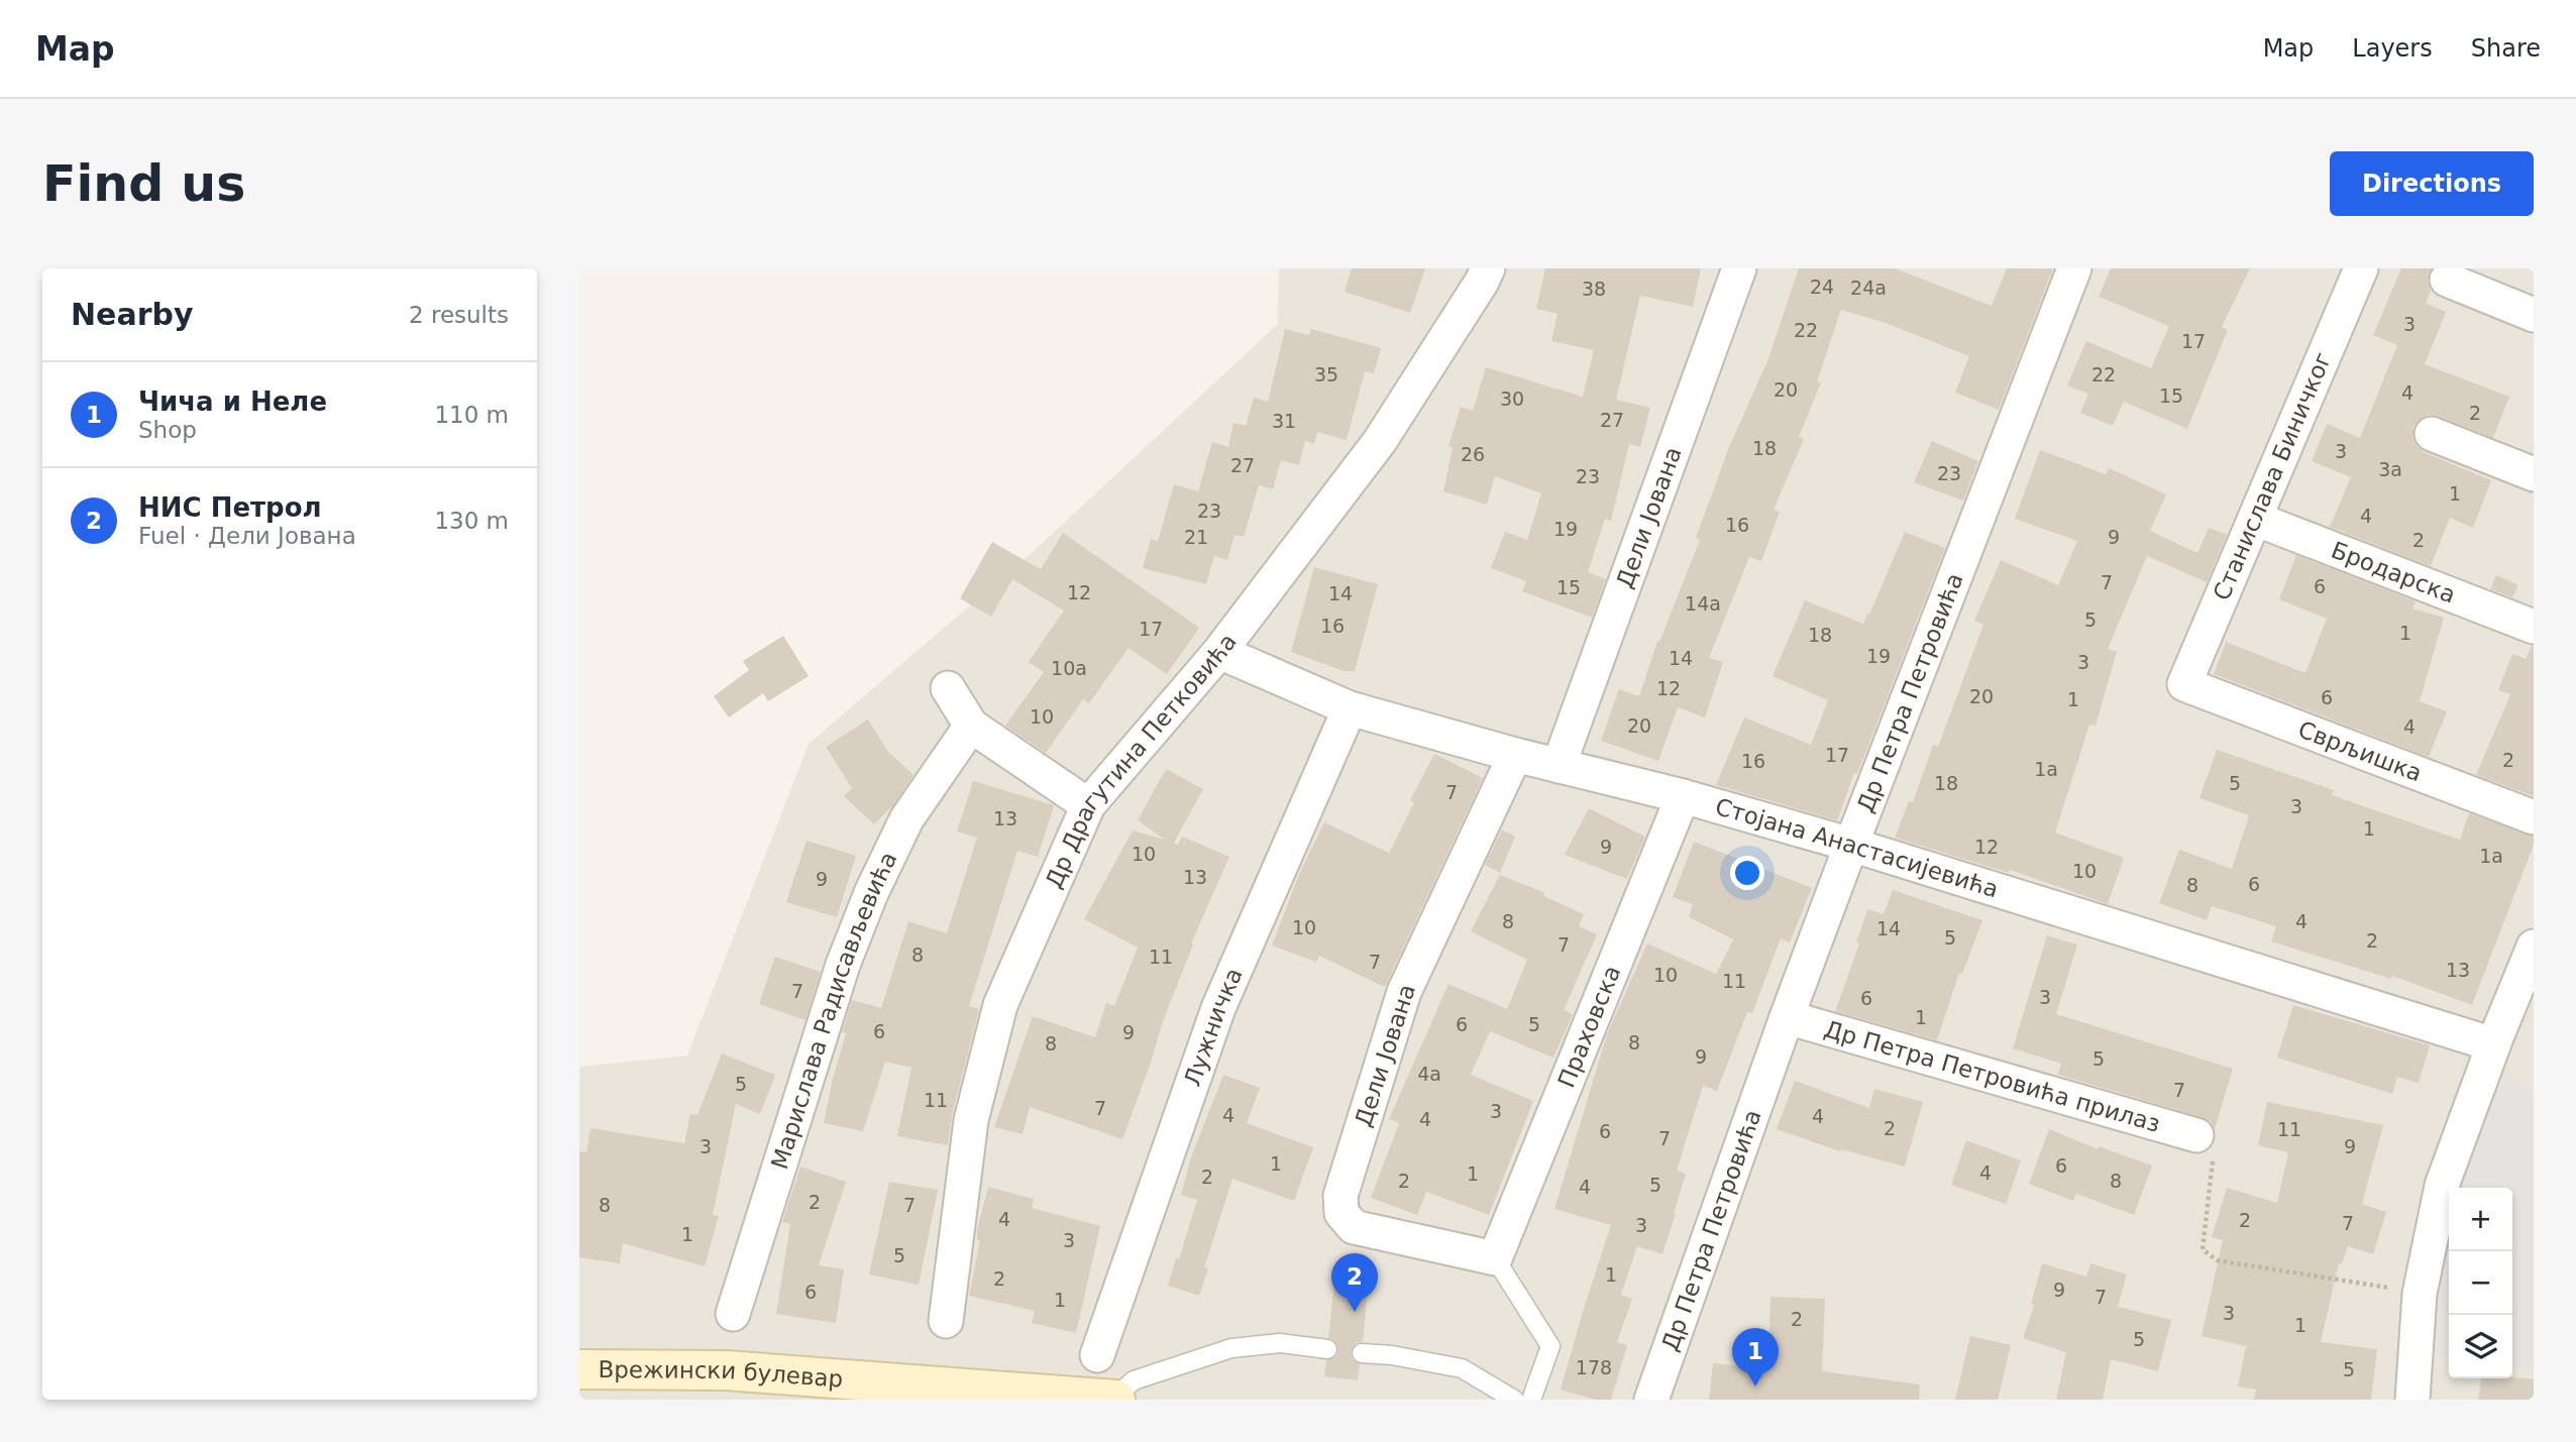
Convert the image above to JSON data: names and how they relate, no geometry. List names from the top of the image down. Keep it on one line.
{"streets":{"main road":["Врежински булевар"],"street":["Станислава Биничког","Дели Јована","Бродарска","Др Петра Петровића","Сврљишка","Др Драгутина Петковића","Стојана Анастасијевића","Марислава Радисављевића","Праховска","Лужничка","Др Петра Петровића прилаз"]},"crossings":[["Станислава Биничког","Бродарска"],["Станислава Биничког","Сврљишка"],["Дели Јована","Стојана Анастасијевића"],["Дели Јована","Праховска"],["Др Петра Петровића","Стојана Анастасијевића"],["Др Петра Петровића","Др Петра Петровића прилаз"],["Др Драгутина Петковића","Стојана Анастасијевића"],["Стојана Анастасијевића","Праховска"],["Стојана Анастасијевића","Лужничка"]],"house_numbers":["24","24a","38","3","22","17","35","22","20","4","15","30","2","27","31","18","3","26","27","3a","23","23","1","23","4","16","19","21","9","2","7","6","15","12","14","14a","5","16","17","1","18","19","14","3","10a","12","20","6","1","10","20","4","17","2","16","1a","18","5","7","3","13","1","9","12","10","1a","10","13","9","6","8","8","4","10","14","5","2","7","8","11","7","13","10","11","7","3","6","1","6","5","6","9","8","8","9","5","4a","5","7","11","7","3","4","4","4","2","11","6","7","3","9","1","6","4","1","2","2","8","5","4","2","8","7","4","2","7","3","1","3","5","1","2","9","6","7","1","3","2","1","5","178","5"],"page":{"header":"Map","nav":["Map","Layers","Share"],"buttons":"Directions","title":"Find us","heading":["Nearby","2 results"],"list":[{"mark":"1","name":"Чича и Неле","note":"Shop","value":"110 m"},{"mark":"2","name":"НИС Петрол","note":"Fuel · Дели Јована","value":"130 m"}],"map_buttons":["+","−"],"pins":["2","1"]}}
